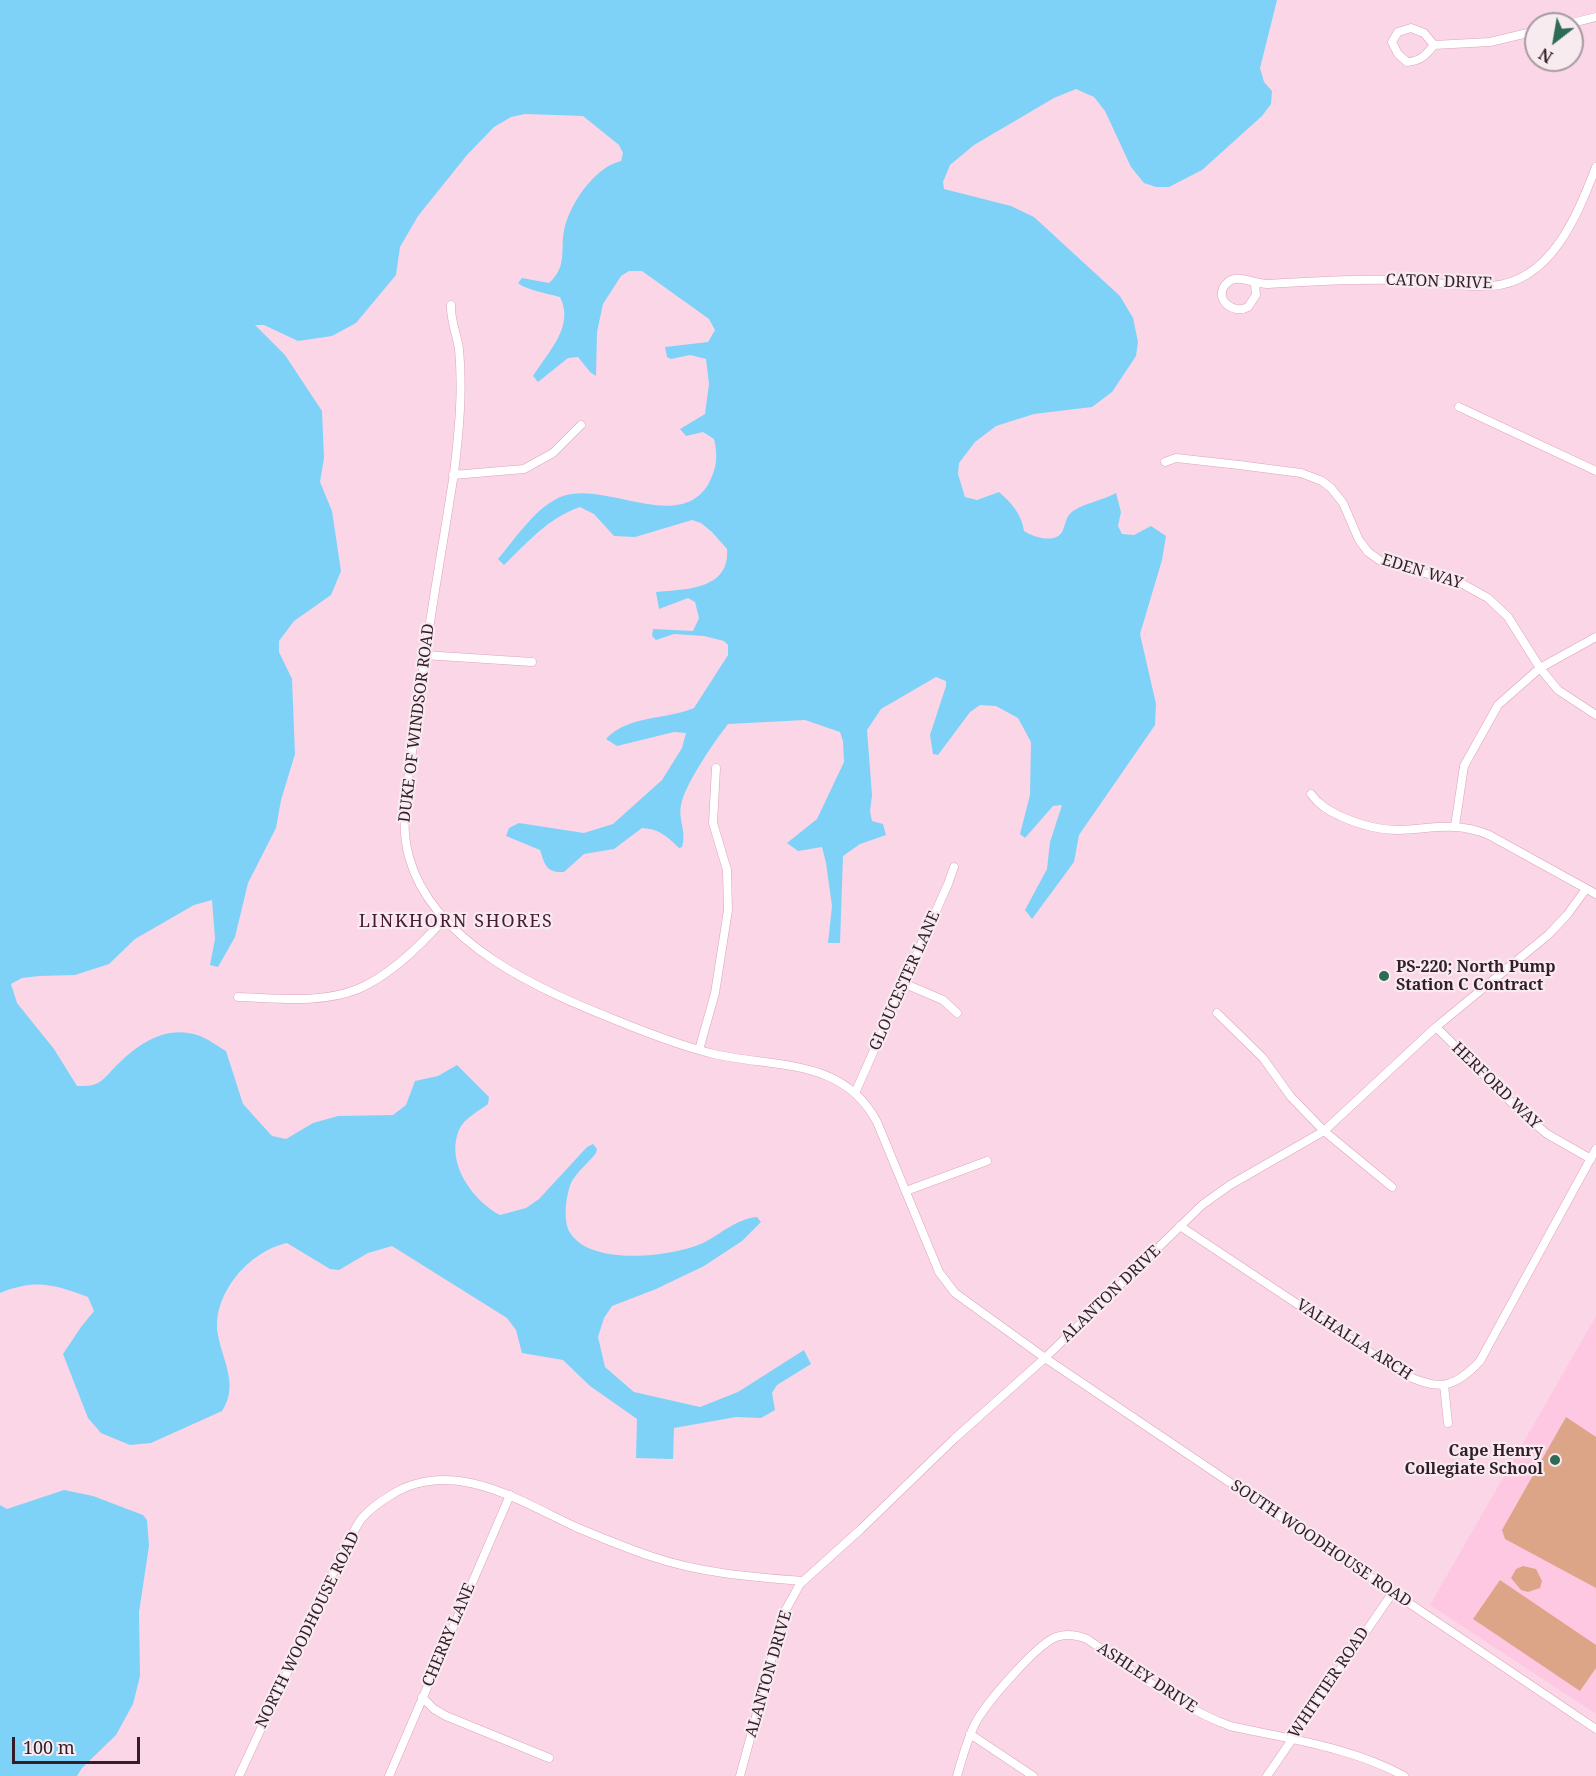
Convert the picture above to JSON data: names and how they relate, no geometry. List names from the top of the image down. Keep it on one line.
{"streets":{"street":["CATON DRIVE","EDEN WAY","DUKE OF WINDSOR ROAD","GLOUCESTER LANE","HERFORD WAY","ALANTON DRIVE","VALHALLA ARCH","SOUTH WOODHOUSE ROAD","NORTH WOODHOUSE ROAD","CHERRY LANE","ASHLEY DRIVE","WHITTIER ROAD"]},"crossings":[["DUKE OF WINDSOR ROAD","GLOUCESTER LANE"],["DUKE OF WINDSOR ROAD","ALANTON DRIVE"],["DUKE OF WINDSOR ROAD","SOUTH WOODHOUSE ROAD"],["HERFORD WAY","ALANTON DRIVE"],["ALANTON DRIVE","VALHALLA ARCH"],["ALANTON DRIVE","SOUTH WOODHOUSE ROAD"],["ALANTON DRIVE","NORTH WOODHOUSE ROAD"],["SOUTH WOODHOUSE ROAD","WHITTIER ROAD"],["NORTH WOODHOUSE ROAD","CHERRY LANE"],["ASHLEY DRIVE","WHITTIER ROAD"]],"districts":["LINKHORN SHORES"],"places":["PS-220; North Pump Station C Contract","Cape Henry Collegiate School"],"scale_bar":"100 m","north":"bottom left"}
